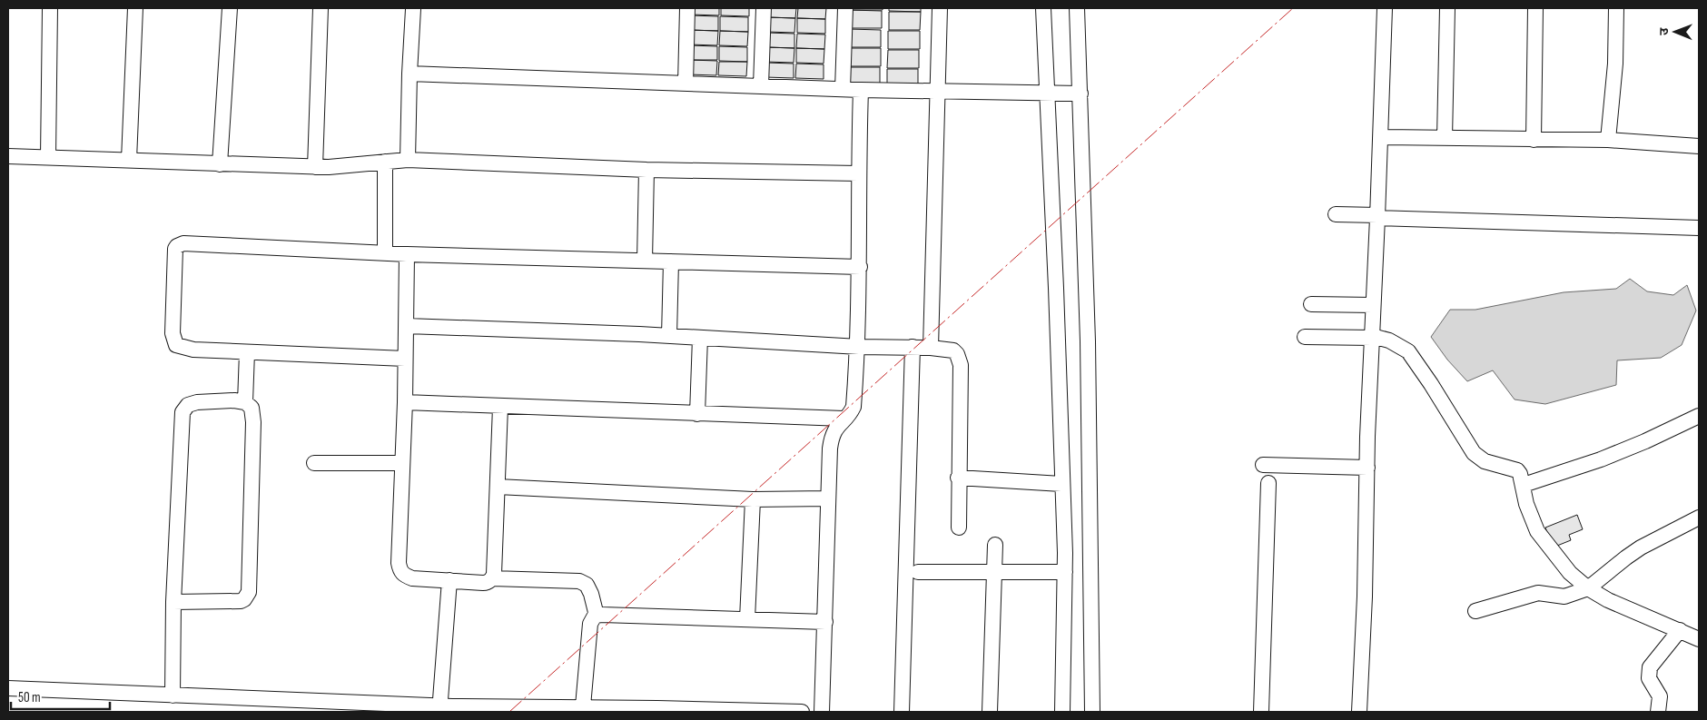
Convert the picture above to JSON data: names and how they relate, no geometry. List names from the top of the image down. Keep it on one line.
{"scale_bar":"50 m","north":"left"}
